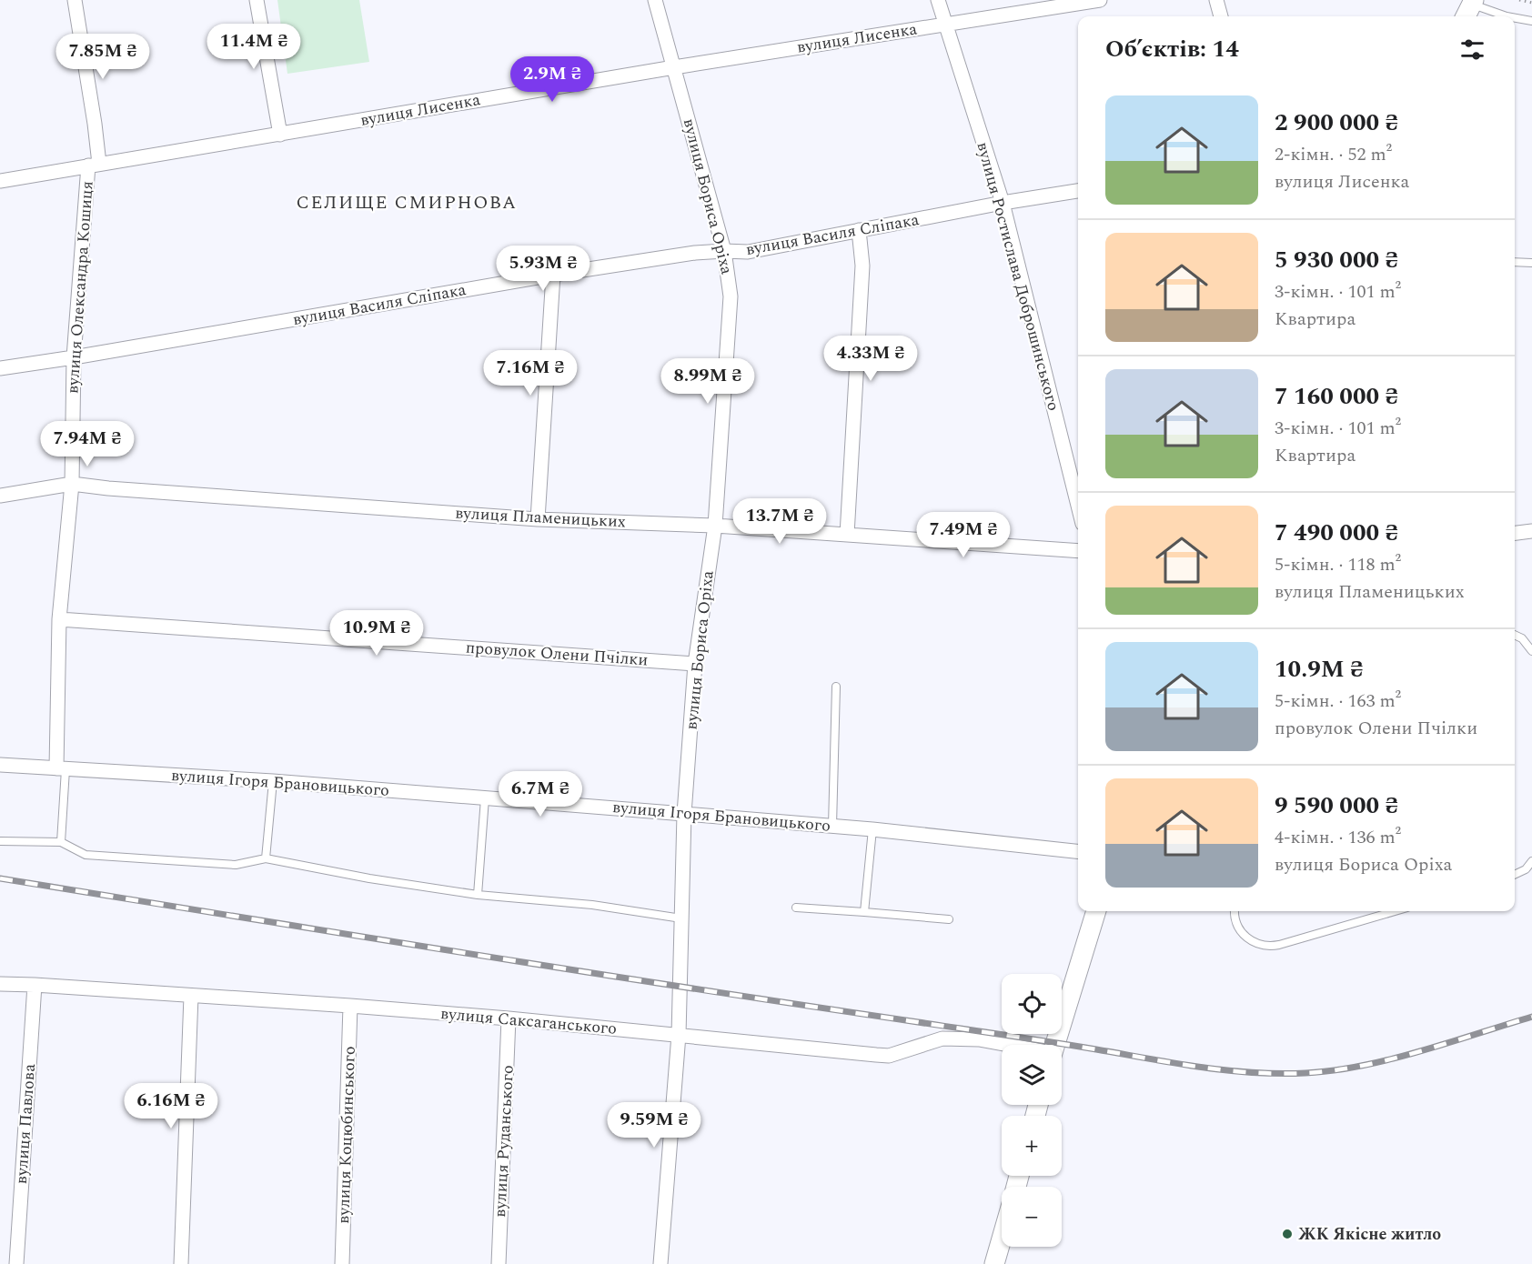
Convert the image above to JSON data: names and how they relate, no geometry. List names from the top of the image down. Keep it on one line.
{"streets":{"street":["вулиця Лисенка","вулиця Бориса Оріха","вулиця Василя Сліпака","вулиця Ростислава Доброшинського","вулиця Олександра Кошиця","вулиця Пламеницьких","провулок Олени Пчілки","вулиця Ігоря Брановицького","вулиця Саксаганського","вулиця Павлова","вулиця Коцюбинського","вулиця Руданського"]},"crossings":[["вулиця Лисенка","вулиця Бориса Оріха"],["вулиця Лисенка","вулиця Ростислава Доброшинського"],["вулиця Лисенка","вулиця Олександра Кошиця"],["вулиця Бориса Оріха","вулиця Василя Сліпака"],["вулиця Бориса Оріха","вулиця Пламеницьких"],["вулиця Бориса Оріха","провулок Олени Пчілки"],["вулиця Бориса Оріха","вулиця Ігоря Брановицького"],["вулиця Бориса Оріха","вулиця Саксаганського"],["вулиця Василя Сліпака","вулиця Ростислава Доброшинського"],["вулиця Василя Сліпака","вулиця Олександра Кошиця"],["вулиця Олександра Кошиця","вулиця Пламеницьких"],["вулиця Олександра Кошиця","провулок Олени Пчілки"],["вулиця Олександра Кошиця","вулиця Ігоря Брановицького"],["вулиця Саксаганського","вулиця Павлова"],["вулиця Саксаганського","вулиця Коцюбинського"],["вулиця Саксаганського","вулиця Руданського"]],"districts":["СЕЛИЩЕ СМИРНОВА"],"places":["ЖК Якісне житло"],"page":{"heading":"Об’єктів: 14","price":["11.4M ₴","7.85M ₴","2.9M ₴","5.93M ₴","4.33M ₴","7.16M ₴","8.99M ₴","7.94M ₴","13.7M ₴","7.49M ₴","10.9M ₴","6.7M ₴","6.16M ₴","9.59M ₴"],"list":[{"name":"2 900 000 ₴","note":"2-кімн. · 52 m² · вулиця Лисенка"},{"name":"5 930 000 ₴","note":"3-кімн. · 101 m² · Квартира"},{"name":"7 160 000 ₴","note":"3-кімн. · 101 m² · Квартира"},{"name":"7 490 000 ₴","note":"5-кімн. · 118 m² · вулиця Пламеницьких"},{"name":"10.9M ₴","note":"5-кімн. · 163 m² · провулок Олени Пчілки"},{"name":"9 590 000 ₴","note":"4-кімн. · 136 m² · вулиця Бориса Оріха"}],"map_buttons":["+","−"]}}
